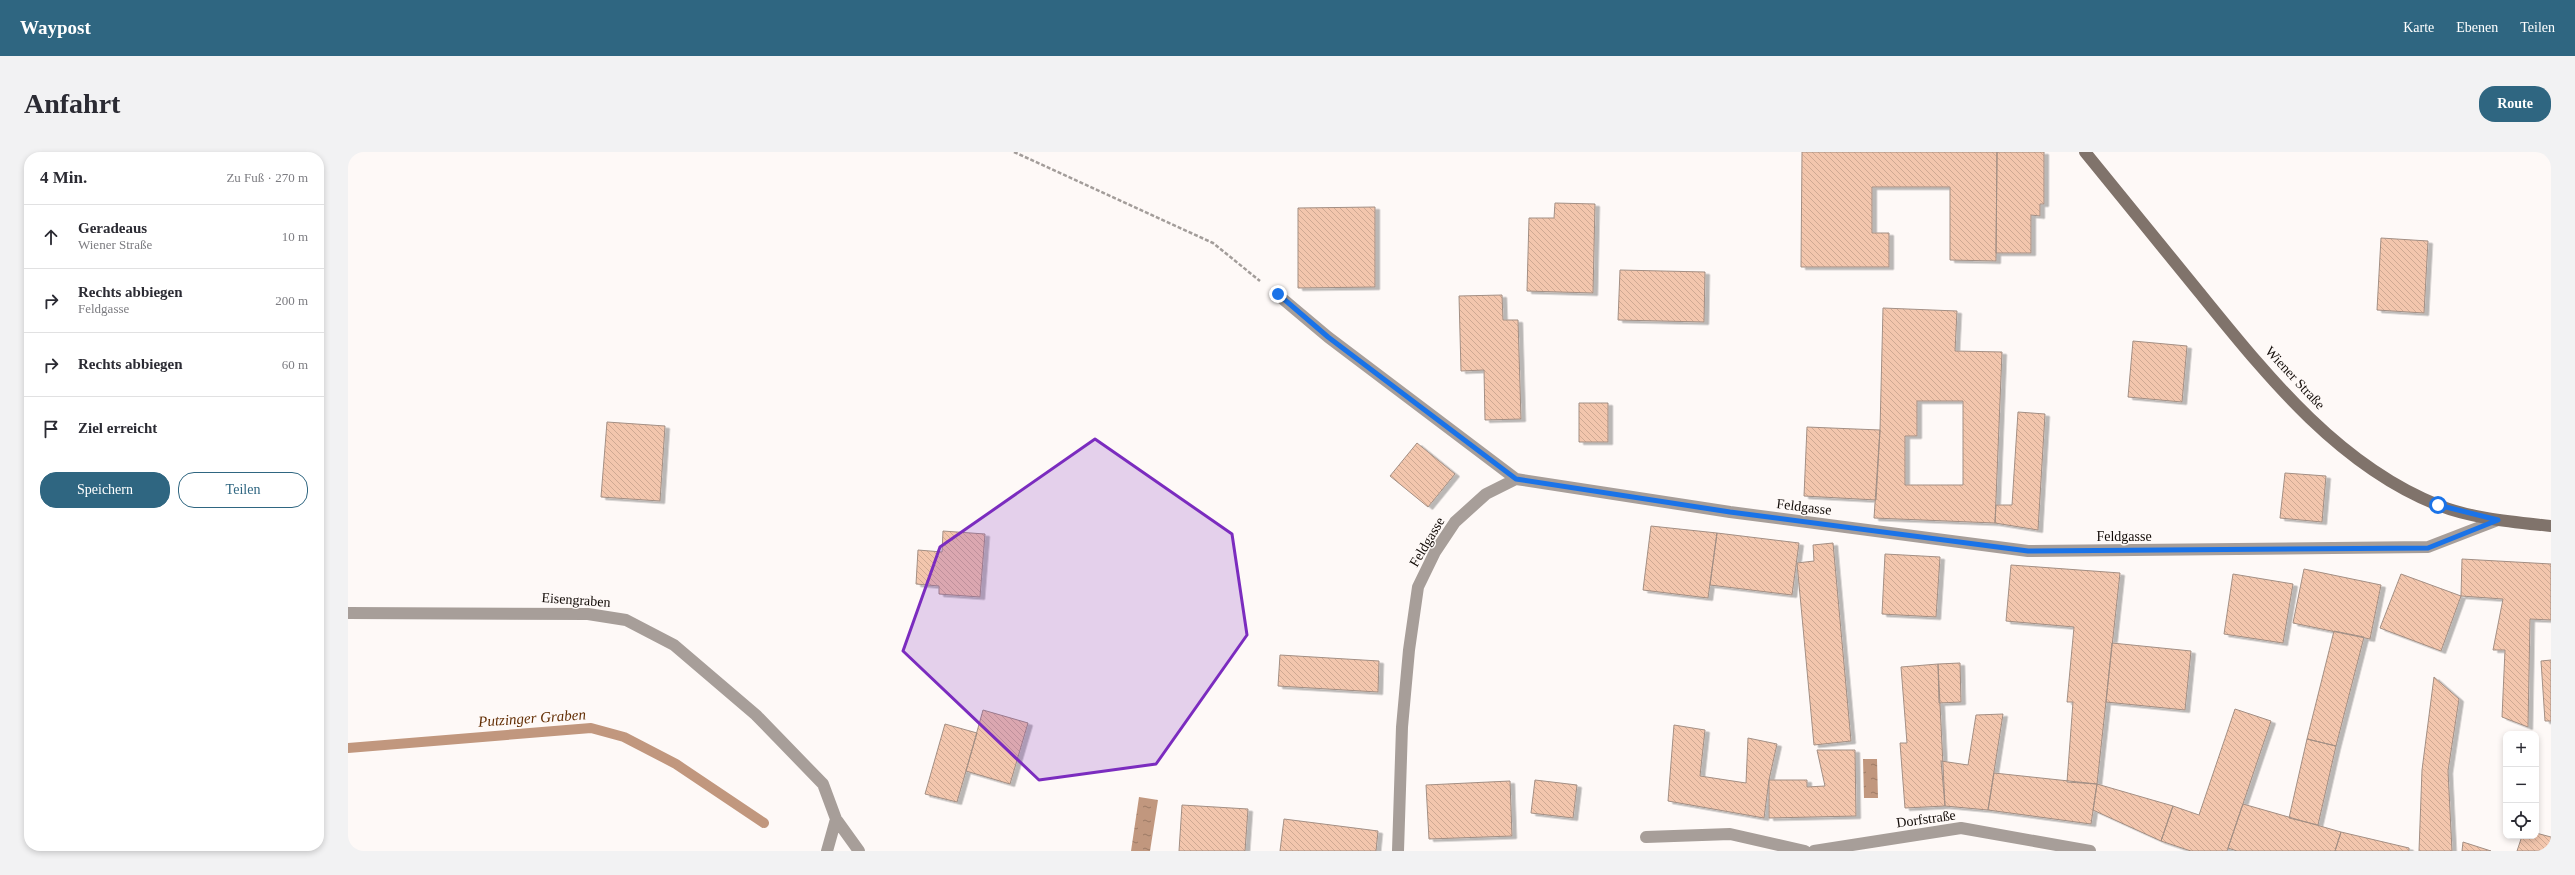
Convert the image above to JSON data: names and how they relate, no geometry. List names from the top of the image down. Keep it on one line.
{"streets":{"street":["Wiener Straße","Feldgasse","Eisengraben","Dorfstraße"]},"crossings":[["Wiener Straße","Feldgasse"]],"water":["Putzinger Graben"],"page":{"header":"Waypost","nav":["Karte","Ebenen","Teilen"],"buttons":["Route",["Speichern","Teilen"]],"title":"Anfahrt","heading":["4 Min.","Zu Fuß · 270 m"],"list":[["Geradeaus","Wiener Straße","10 m"],["Rechts abbiegen","Feldgasse","200 m"],["Rechts abbiegen","60 m"],"Ziel erreicht"],"map_buttons":["+","−"]}}
